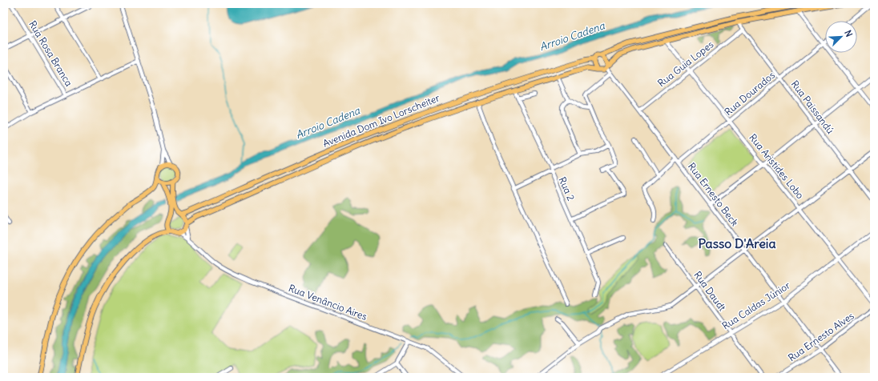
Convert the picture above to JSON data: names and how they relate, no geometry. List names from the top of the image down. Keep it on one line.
{"streets":{"main road":["Avenida Dom Ivo Lorscheiter"],"street":["Rua Rosa Branca","Rua Guia Lopes","Rua Dourados","Rua Paissandú","Rua Aristides Lobo","Rua 2","Rua Ernesto Beck","Rua Daudt","Rua Venâncio Aires","Rua Caldas Júnior","Rua Ernesto Alves"]},"crossings":[["Rua Guia Lopes","Rua Paissandú"],["Rua Guia Lopes","Rua Aristides Lobo"],["Rua Guia Lopes","Rua Ernesto Beck"],["Rua Dourados","Rua Paissandú"],["Rua Dourados","Rua Aristides Lobo"],["Rua Dourados","Rua Ernesto Beck"],["Avenida Dom Ivo Lorscheiter","Rua 2"],["Avenida Dom Ivo Lorscheiter","Rua Ernesto Beck"],["Avenida Dom Ivo Lorscheiter","Rua Venâncio Aires"],["Rua Aristides Lobo","Rua Caldas Júnior"],["Rua Ernesto Beck","Rua Caldas Júnior"],["Rua Ernesto Beck","Rua Ernesto Alves"],["Rua Daudt","Rua Caldas Júnior"]],"districts":["Passo D'Areia"],"water":["Arroio Cadena"],"north":"top right"}
